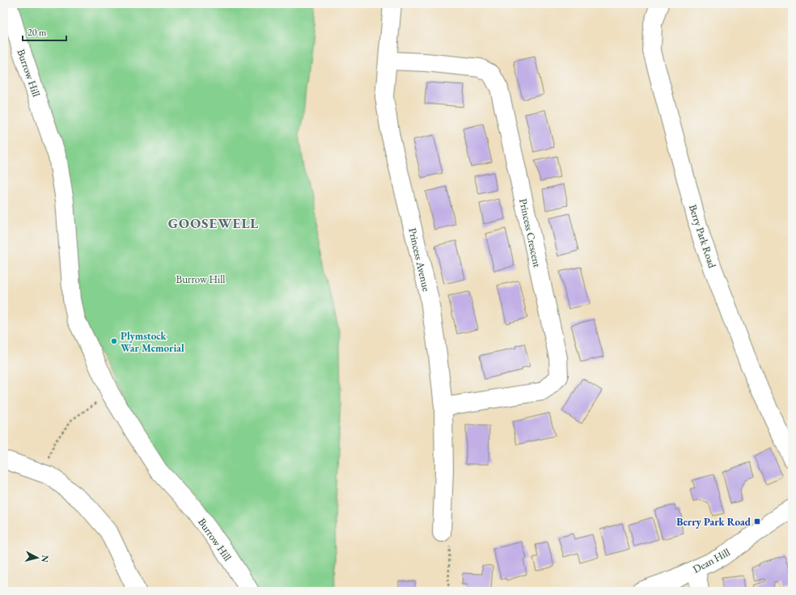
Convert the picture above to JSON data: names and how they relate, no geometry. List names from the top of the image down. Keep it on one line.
{"streets":{"street":["Burrow Hill","Princess Crescent","Berry Park Road","Princess Avenue","Dean Hill"]},"crossings":[["Princess Crescent","Princess Avenue"]],"districts":["GOOSEWELL"],"parks":["Burrow Hill"],"places":{"other":["Plymstock War Memorial"],"transit":["Berry Park Road"]},"scale_bar":"20 m","north":"right"}
